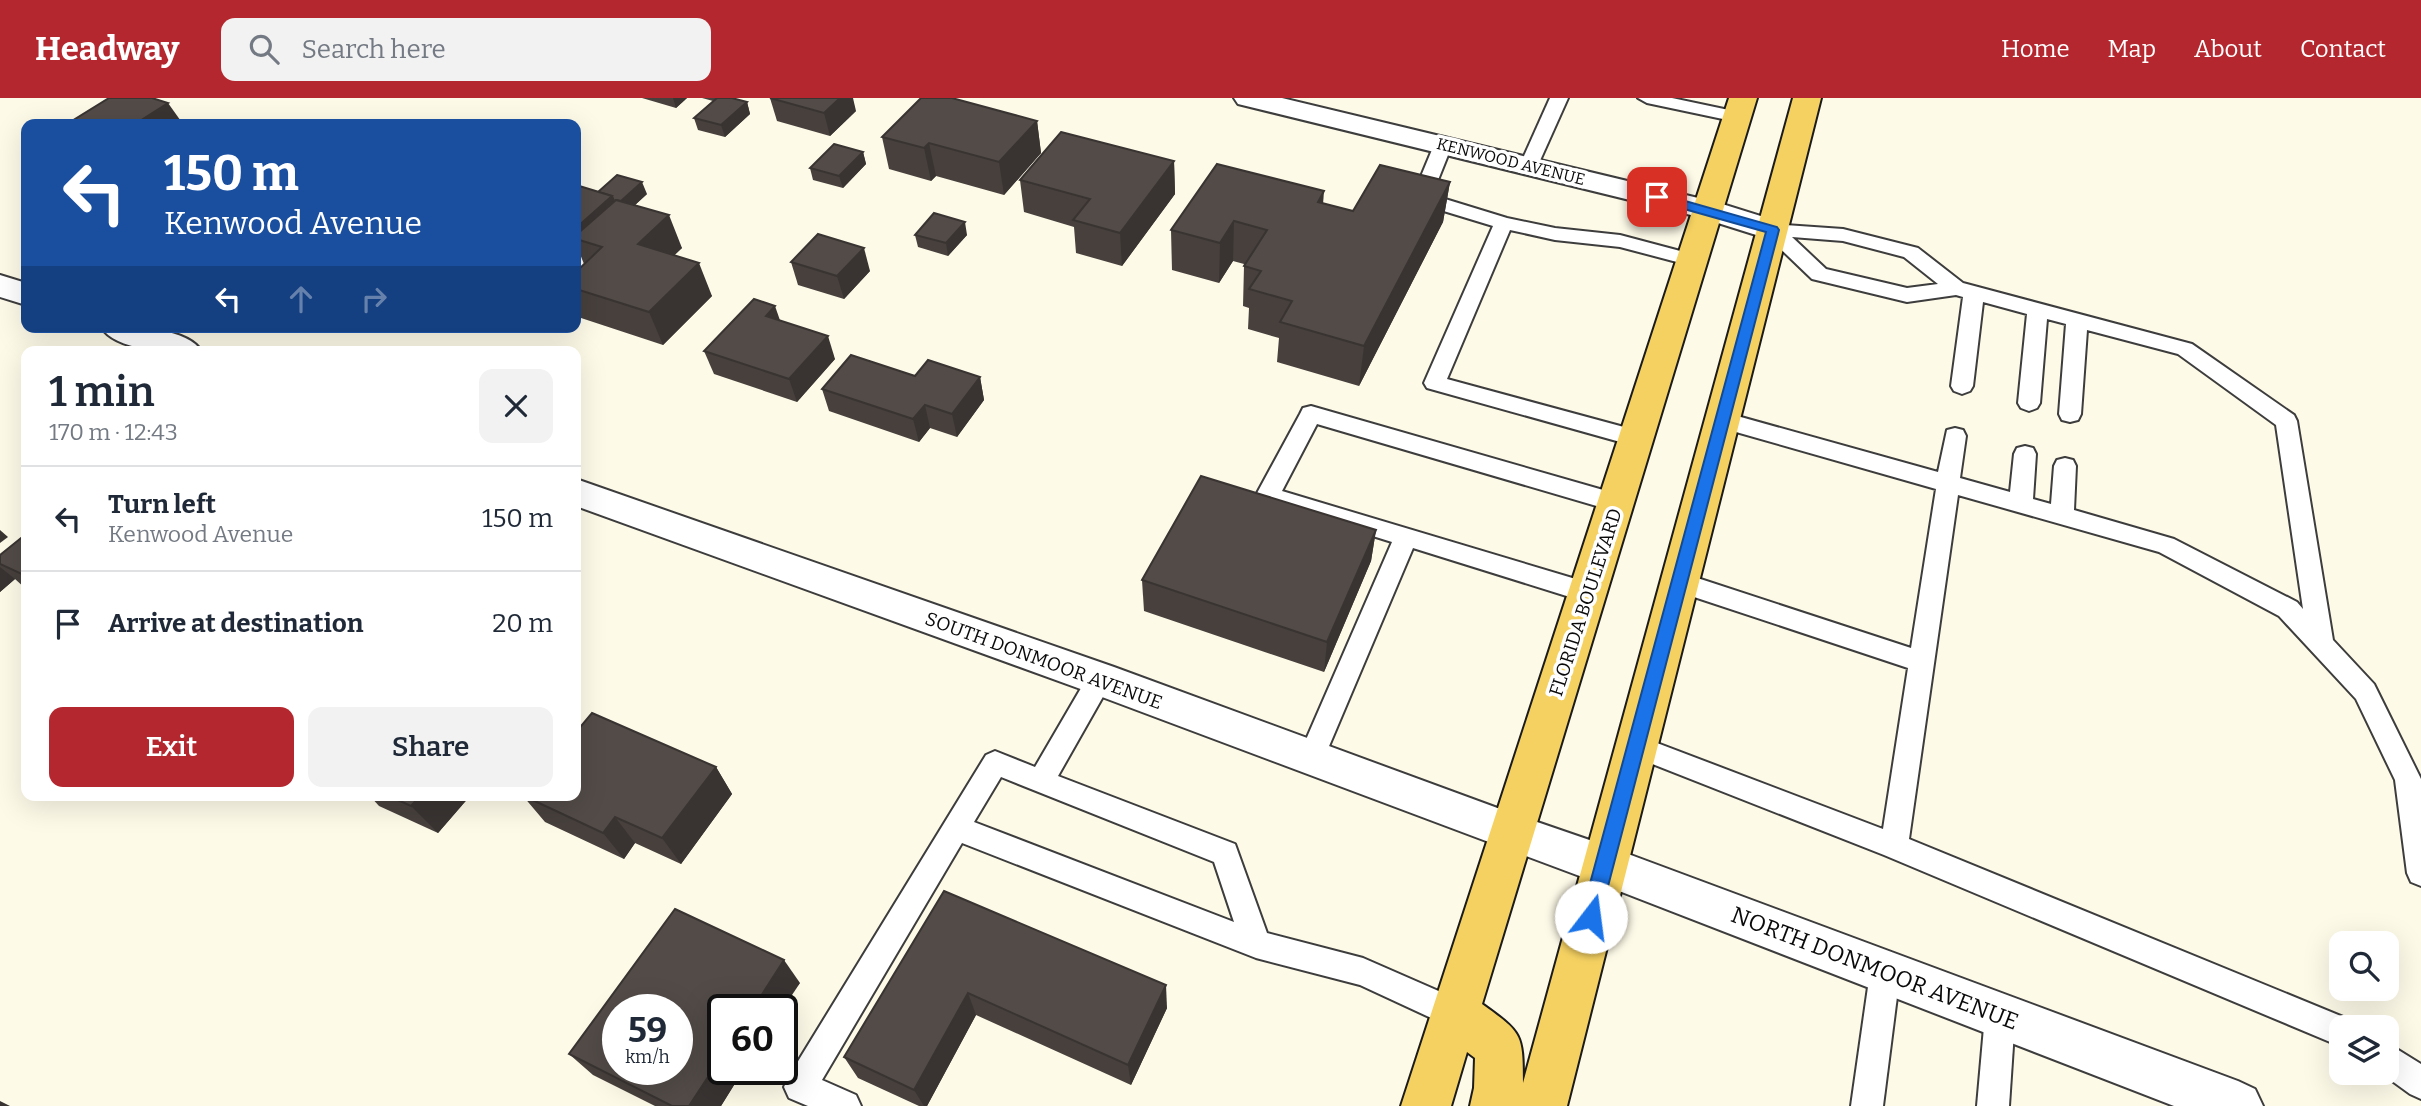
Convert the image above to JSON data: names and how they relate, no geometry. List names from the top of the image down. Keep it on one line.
{"streets":{"main road":["FLORIDA BOULEVARD"],"street":["KENWOOD AVENUE","SOUTH DONMOOR AVENUE","NORTH DONMOOR AVENUE"]},"crossings":[["KENWOOD AVENUE","FLORIDA BOULEVARD"],["FLORIDA BOULEVARD","SOUTH DONMOOR AVENUE"],["FLORIDA BOULEVARD","NORTH DONMOOR AVENUE"],["SOUTH DONMOOR AVENUE","NORTH DONMOOR AVENUE"]],"page":{"header":"Headway","search":"Search here","nav":["Home","Map","About","Contact"],"turn":["150 m","Kenwood Avenue"],"heading":["1 min","170 m · 12:43"],"list":[{"name":"Turn left","note":"Kenwood Avenue","value":"150 m"},{"name":"Arrive at destination","value":"20 m"}],"buttons":["Exit","Share"],"speed":"59 km/h","limit":"60"}}
